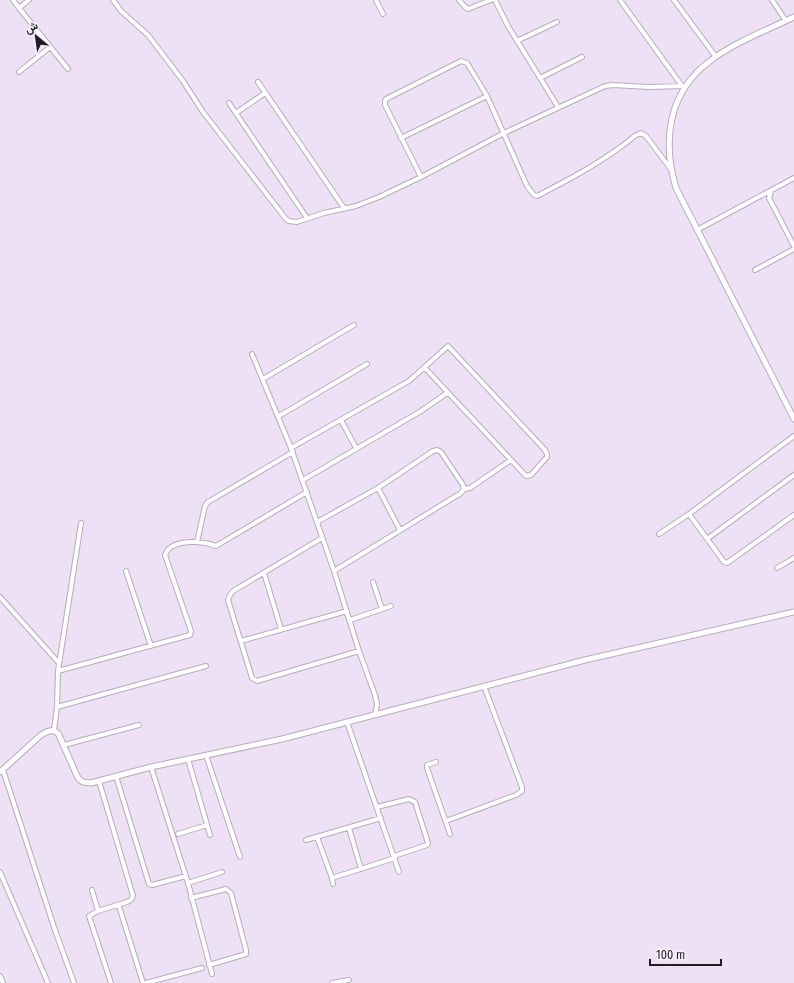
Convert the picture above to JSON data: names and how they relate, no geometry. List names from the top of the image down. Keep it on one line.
{"scale_bar":"100 m","north":"top left"}
